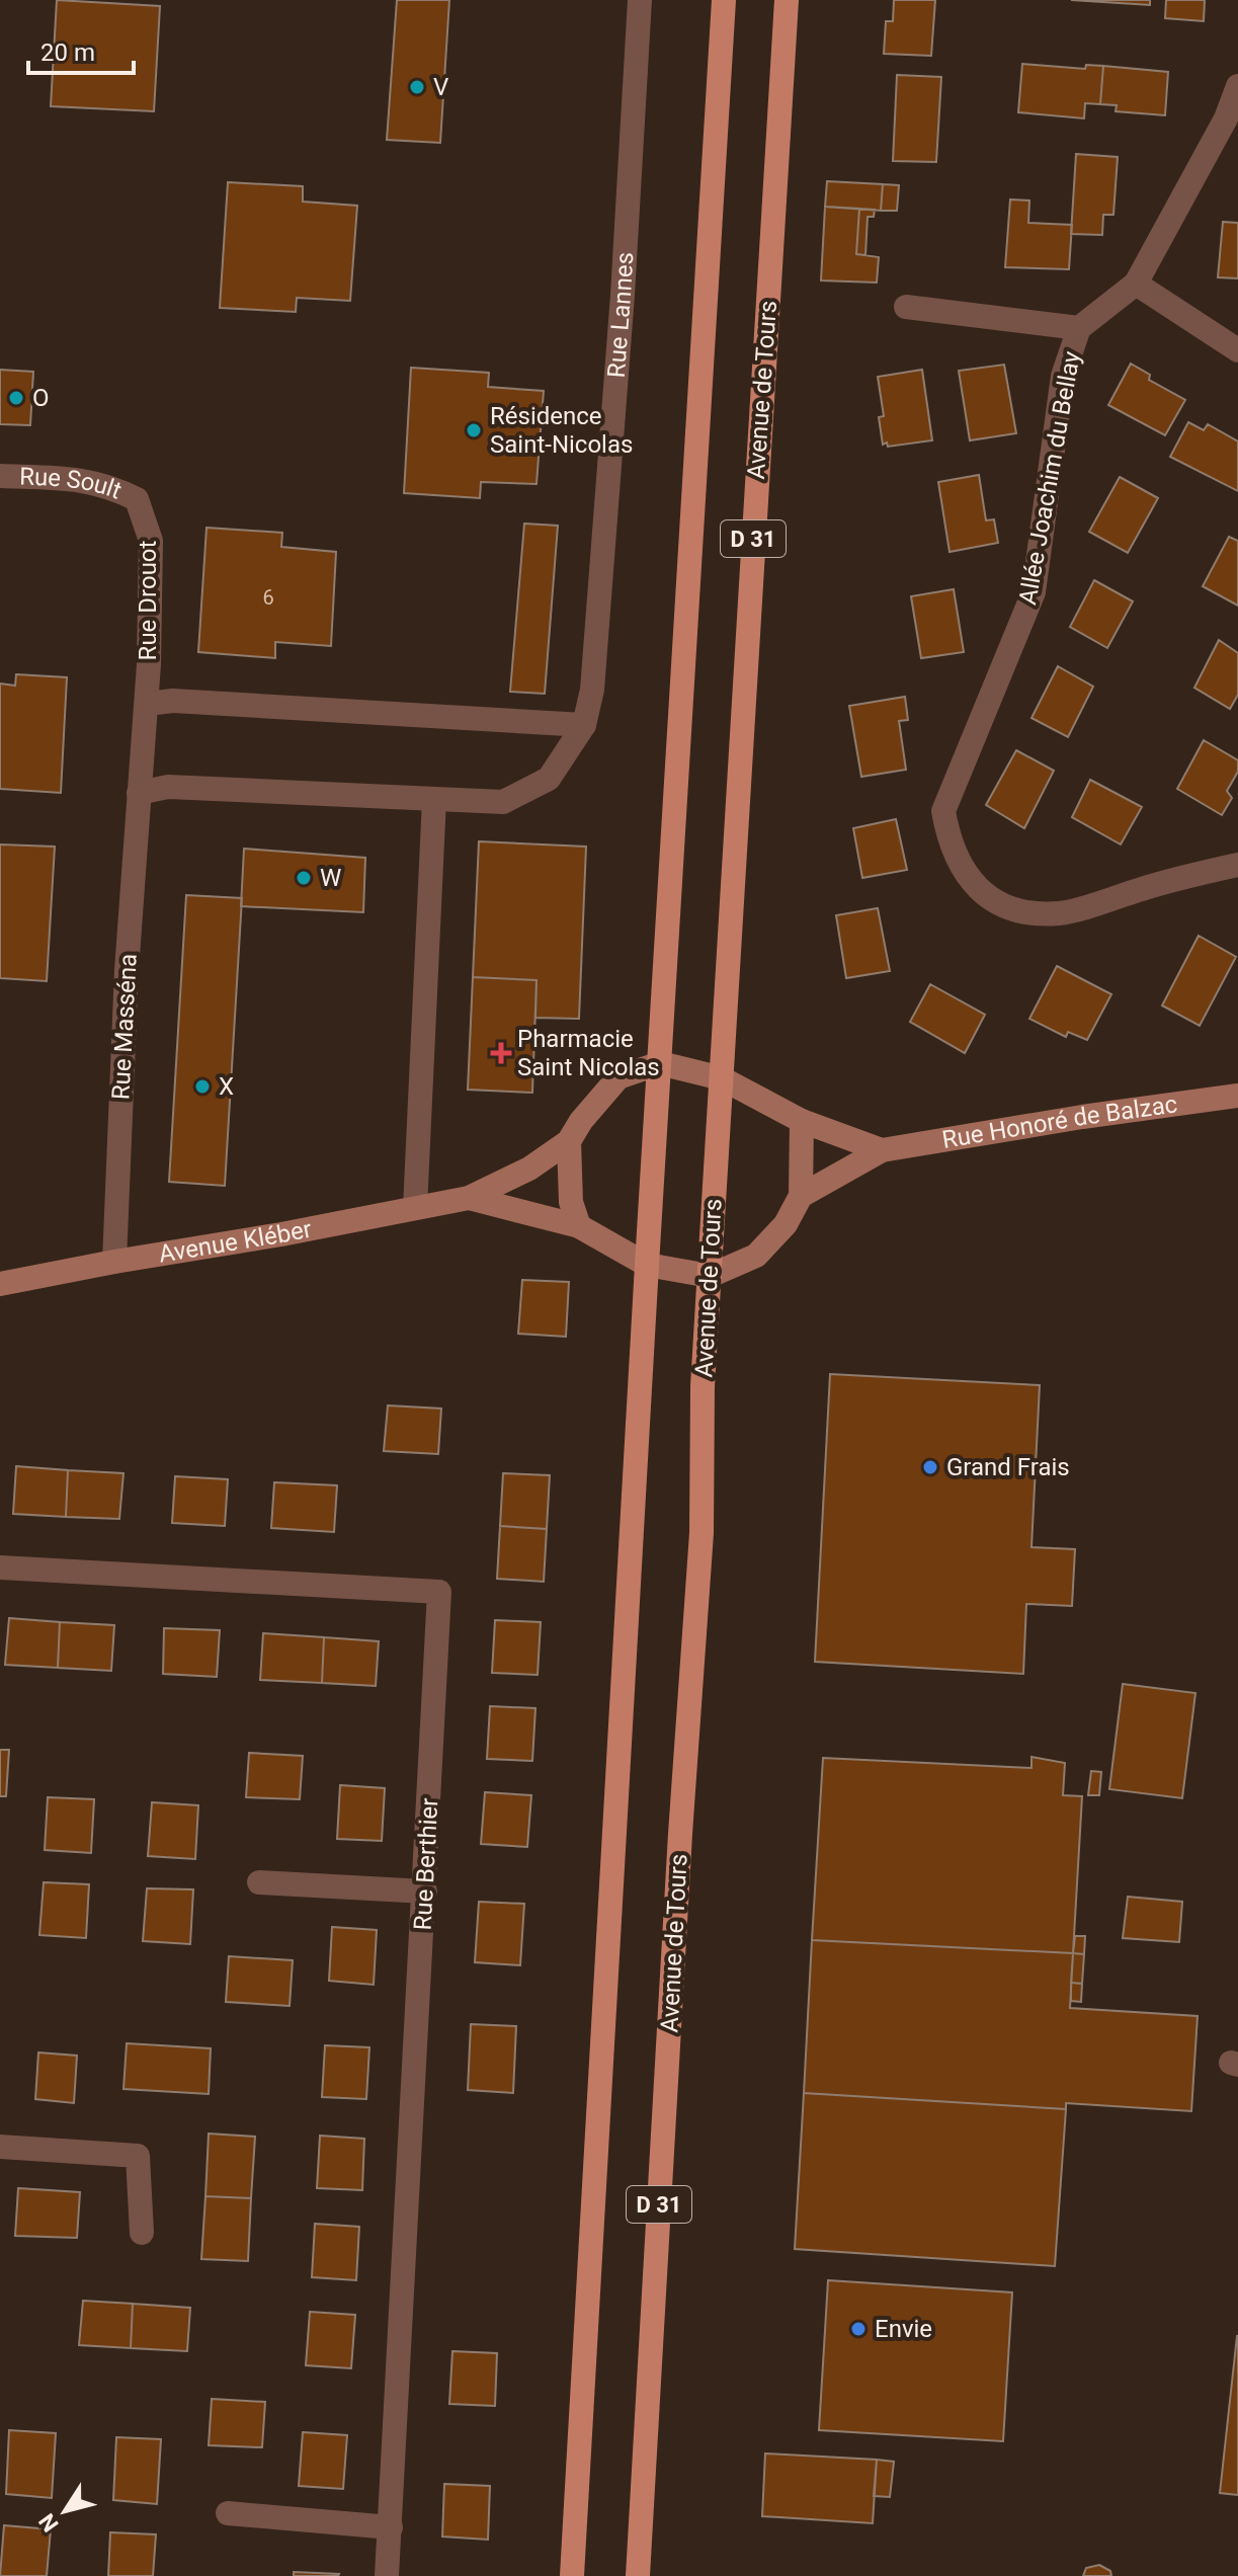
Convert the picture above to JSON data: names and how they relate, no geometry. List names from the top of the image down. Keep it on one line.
{"streets":{"main road":["Avenue de Tours","D 31"],"street":["Rue Lannes","Allée Joachim du Bellay","Rue Soult","Rue Drouot","Rue Masséna","Rue Honoré de Balzac","Avenue Kléber","Rue Berthier"]},"crossings":[["Rue Lannes","Rue Drouot"],["Rue Lannes","Rue Masséna"],["Rue Soult","Rue Drouot"],["Rue Drouot","Rue Masséna"],["Rue Masséna","Avenue Kléber"]],"places":{"other":["V","O","Résidence Saint-Nicolas","W","X","Grand Frais","Envie"],"health":["Pharmacie Saint Nicolas"]},"house_numbers":["6"],"scale_bar":"20 m","north":"bottom left"}
